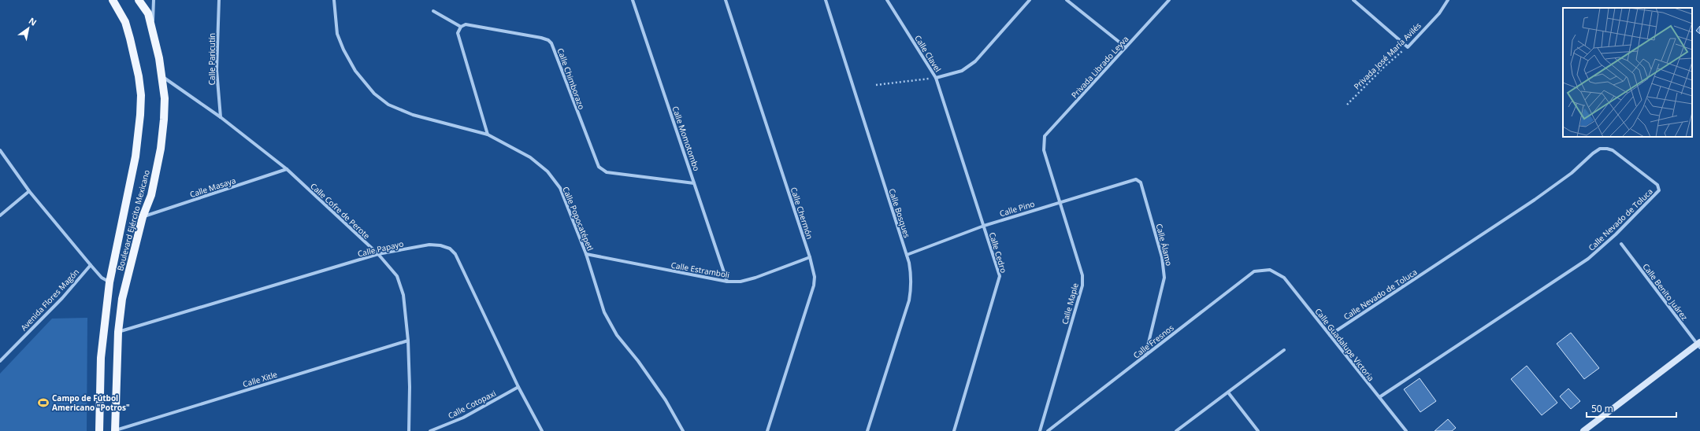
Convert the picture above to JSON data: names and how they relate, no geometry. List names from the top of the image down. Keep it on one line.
{"streets":{"main road":["Boulevard Ejército Mexicano"],"street":["Calle Clavel","Privada José María Avilés","Calle Paricutín","Privada Librado Leyva","Calle Chimborazo","Calle Momotombo","Calle Masaya","Calle Pino","Calle Cofre de Perote","Calle Chermón","Calle Bosques","Calle Popocatépetl","Calle Nevado de Toluca","Calle Álamo","Calle Papayo","Calle Cedro","Calle Estramboli","Calle Benito Juárez","Avenida Flores Magón","Calle Maple","Calle Fresnos","Calle Guadalupe Victoria","Calle Xitle","Calle Cotopaxi"]},"crossings":[["Calle Clavel","Calle Cedro"],["Calle Paricutín","Calle Cofre de Perote"],["Privada Librado Leyva","Calle Maple"],["Calle Chimborazo","Calle Momotombo"],["Calle Momotombo","Calle Estramboli"],["Calle Masaya","Calle Cofre de Perote"],["Calle Masaya","Boulevard Ejército Mexicano"],["Calle Pino","Calle Bosques"],["Calle Pino","Calle Álamo"],["Calle Pino","Calle Cedro"],["Calle Pino","Calle Maple"],["Calle Cofre de Perote","Boulevard Ejército Mexicano"],["Calle Cofre de Perote","Calle Papayo"],["Calle Cofre de Perote","Calle Xitle"],["Calle Chermón","Calle Estramboli"],["Calle Popocatépetl","Calle Estramboli"],["Calle Nevado de Toluca","Calle Guadalupe Victoria"],["Boulevard Ejército Mexicano","Calle Papayo"],["Boulevard Ejército Mexicano","Calle Xitle"],["Calle Álamo","Calle Fresnos"],["Calle Papayo","Calle Cotopaxi"],["Calle Fresnos","Calle Guadalupe Victoria"]],"places":{"sports":["Campo de Fútbol Americano \"Potros\""]},"scale_bar":"50 m","north":"top right"}
